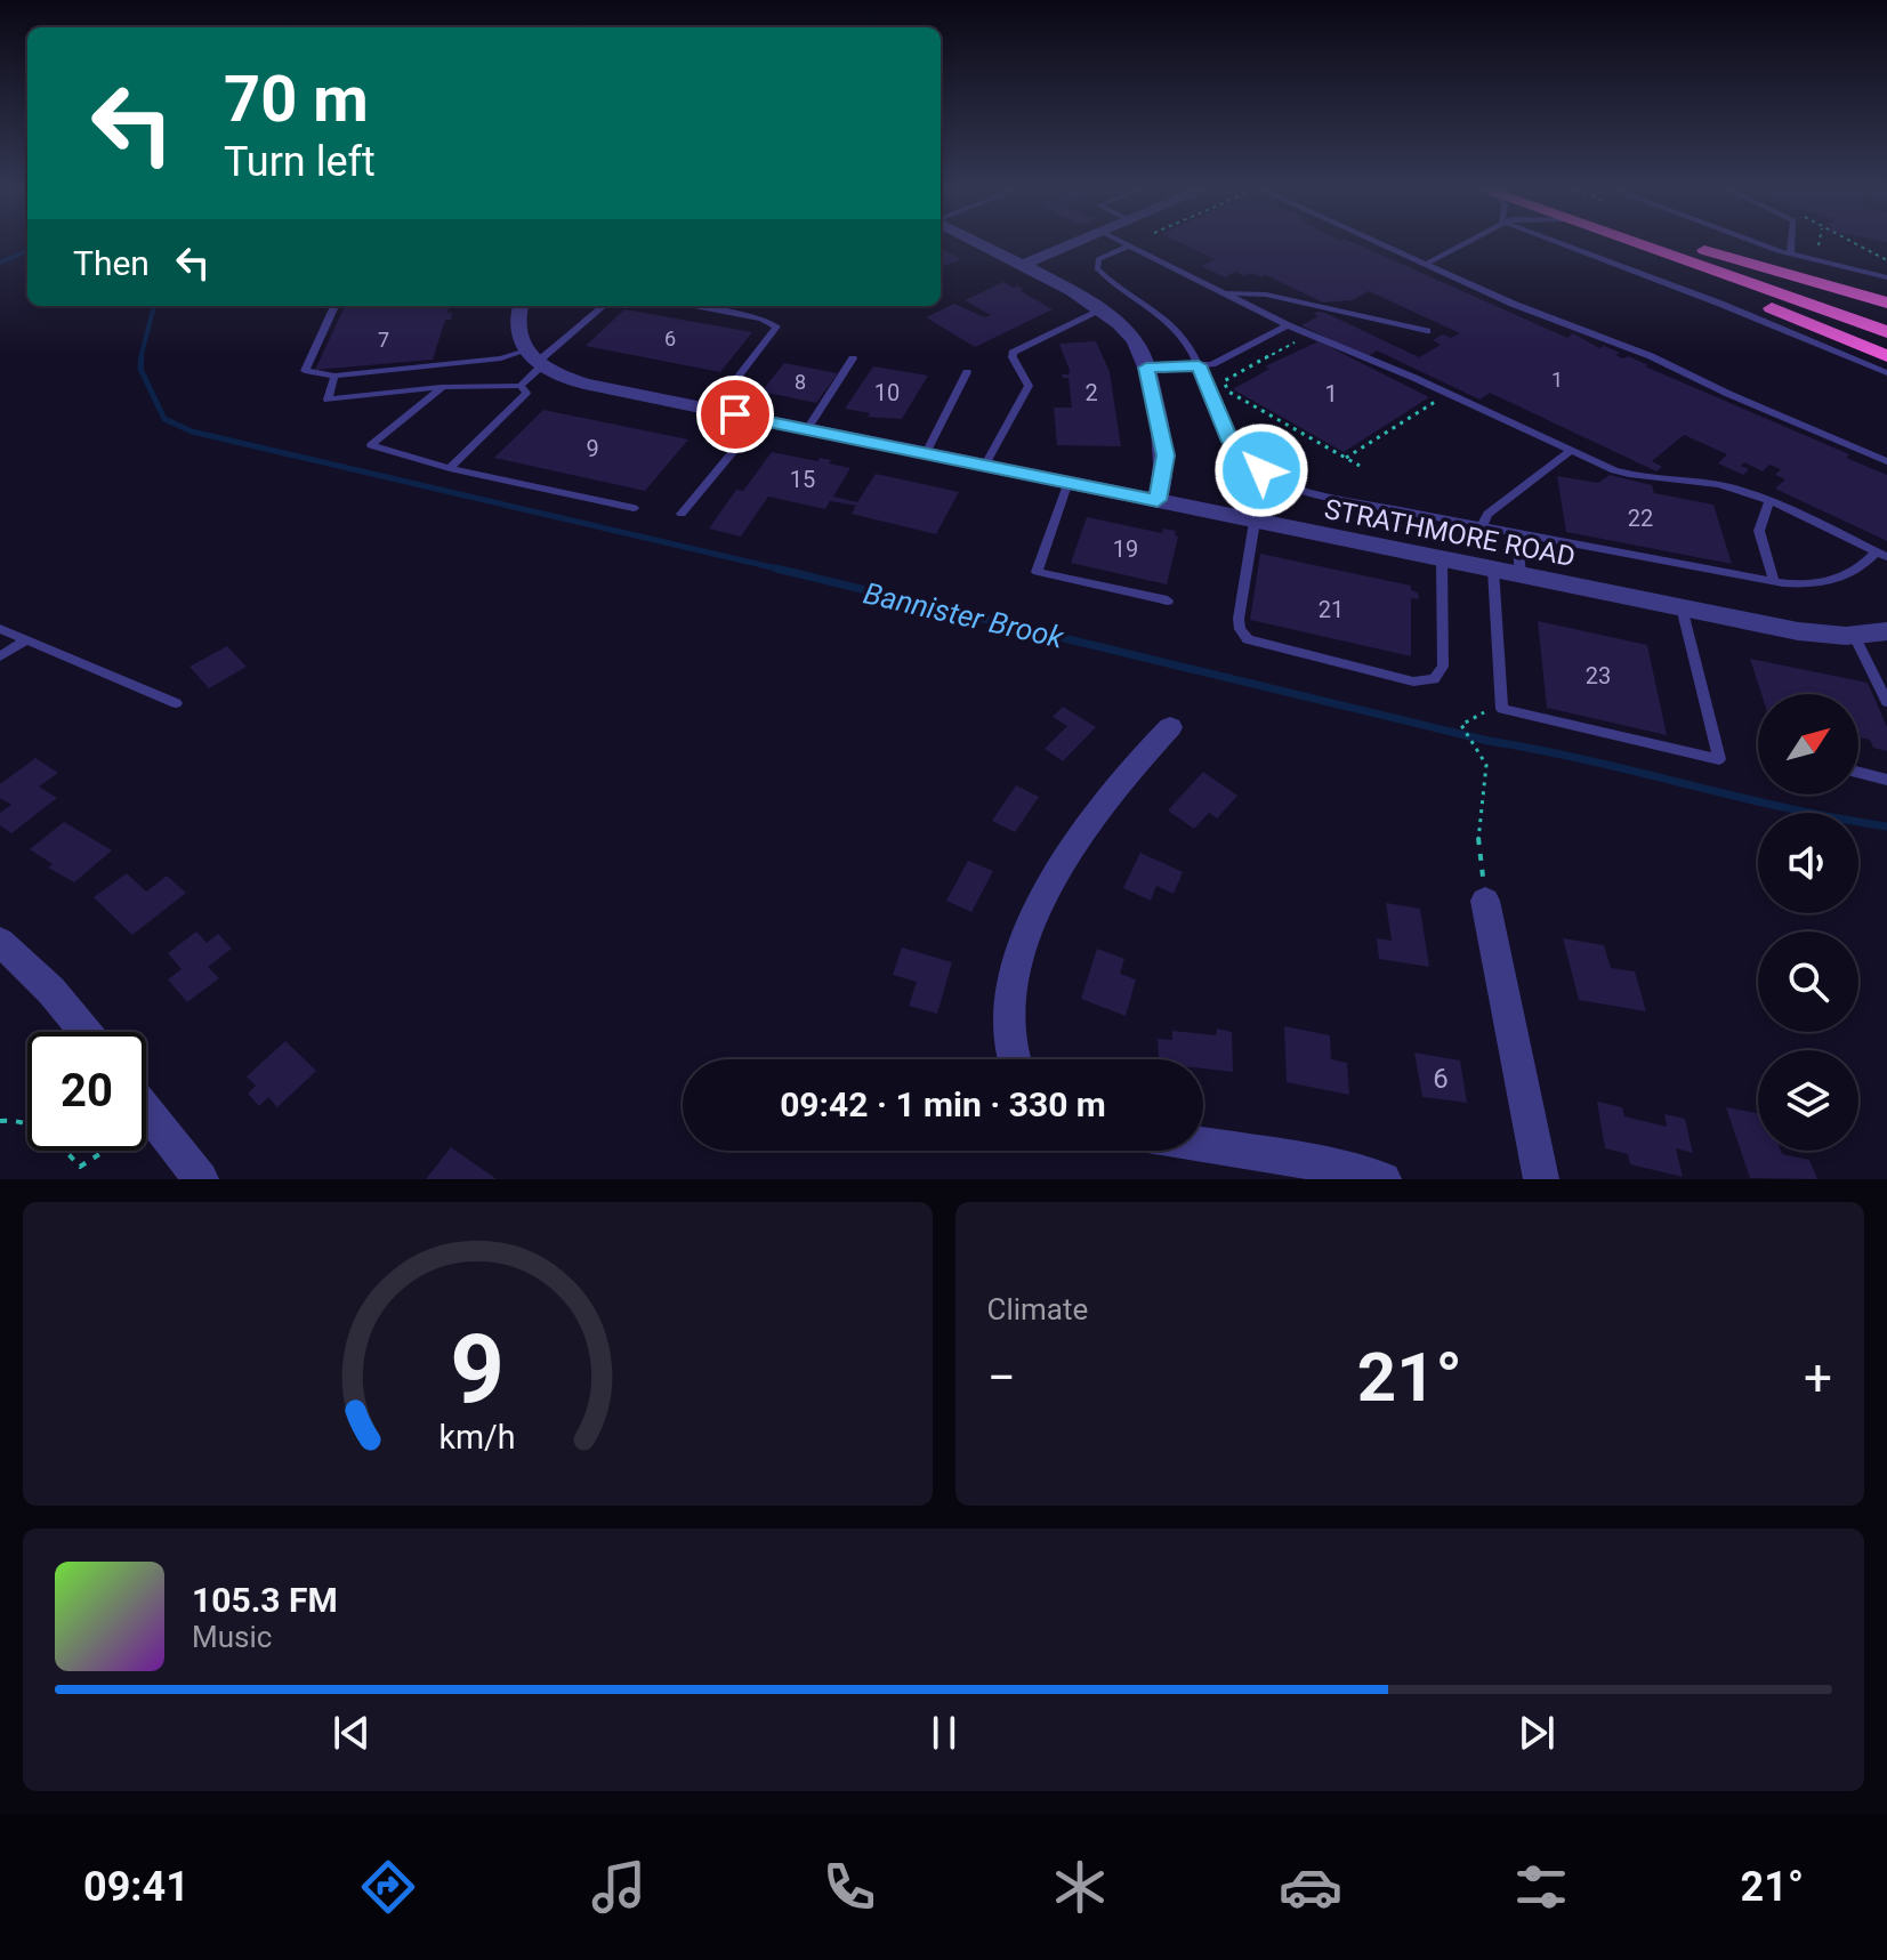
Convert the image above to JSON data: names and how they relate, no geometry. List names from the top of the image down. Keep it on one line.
{"streets":{"street":["STRATHMORE ROAD"]},"water":["Bannister Brook"],"house_numbers":["6","7","1","8","10","2","1","9","15","22","19","21","23","6"],"north":"top right","page":{"turn":["70 m","Turn left"],"then":"Then","limit":"20","trip":"09:42 · 1 min · 330 m","tile":"Climate","heat":["−","21°","+"],"song":["105.3 FM","Music"],"tabs":["09:41","21°"],"gauge":["9","km/h"]}}
